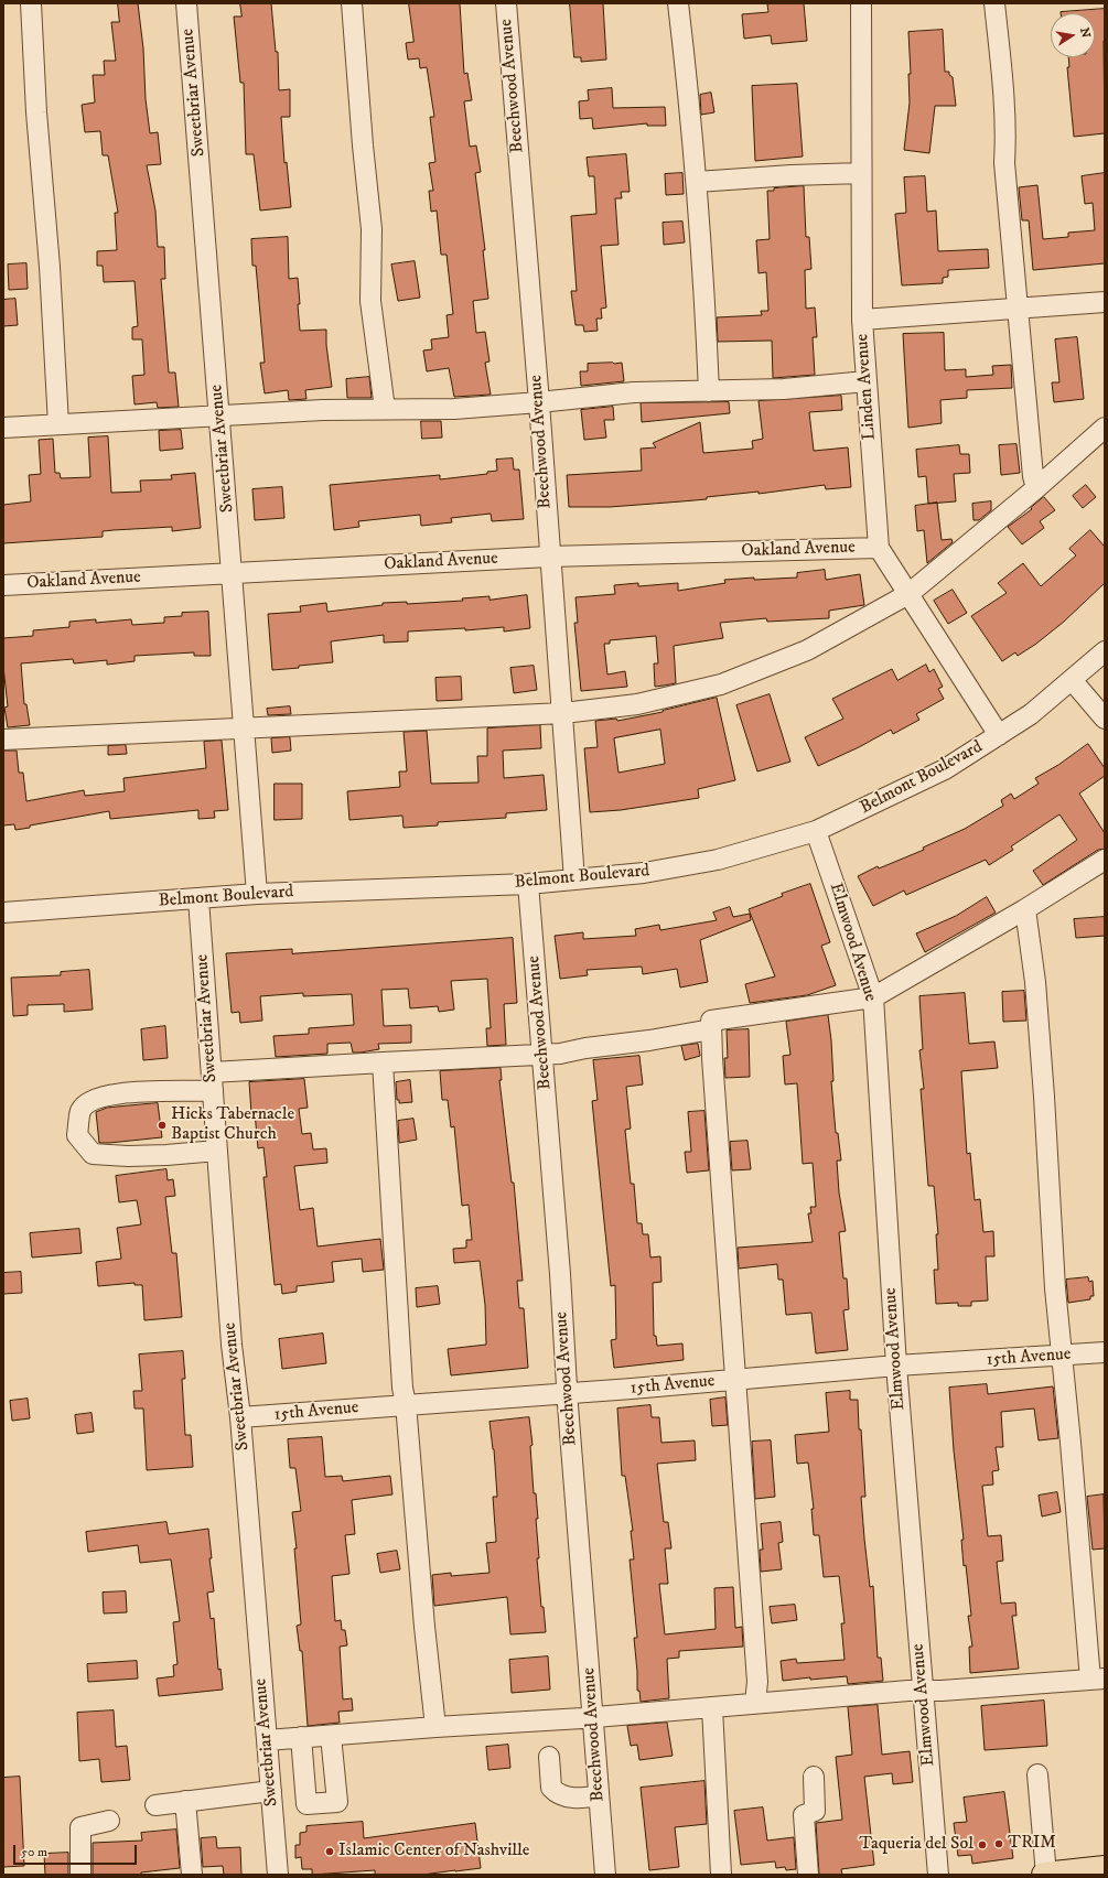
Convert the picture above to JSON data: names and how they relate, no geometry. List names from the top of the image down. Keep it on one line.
{"streets":{"street":["Beechwood Avenue","Sweetbriar Avenue","Linden Avenue","Oakland Avenue","Belmont Boulevard","Elmwood Avenue","15th Avenue"]},"crossings":[["Beechwood Avenue","Oakland Avenue"],["Beechwood Avenue","Belmont Boulevard"],["Beechwood Avenue","15th Avenue"],["Sweetbriar Avenue","Oakland Avenue"],["Sweetbriar Avenue","Belmont Boulevard"],["Sweetbriar Avenue","15th Avenue"],["Linden Avenue","Oakland Avenue"],["Linden Avenue","Belmont Boulevard"],["Belmont Boulevard","Elmwood Avenue"],["Elmwood Avenue","15th Avenue"]],"places":["Hicks Tabernacle Baptist Church","TRIM","Taqueria del Sol","Islamic Center of Nashville"],"scale_bar":"50 m","north":"right"}
